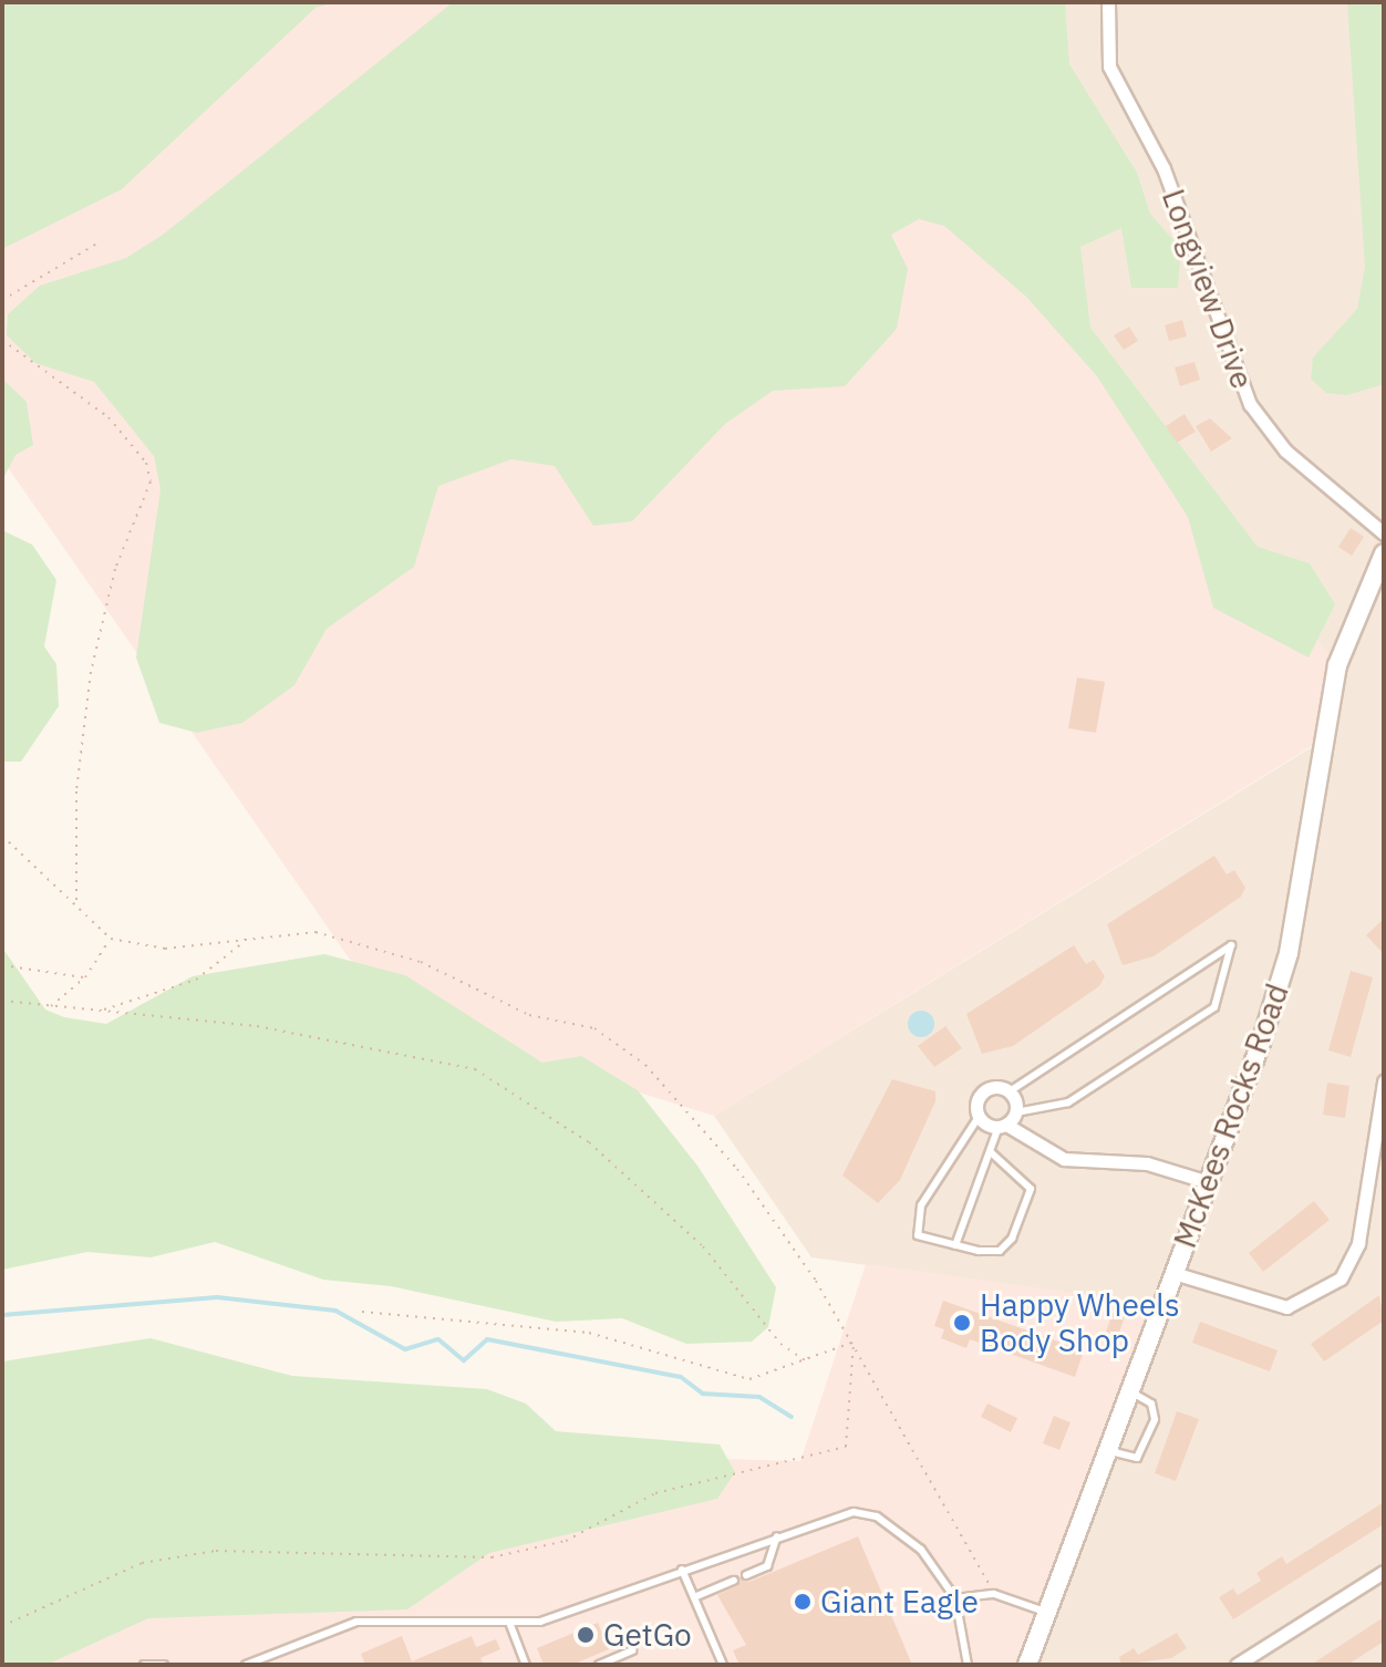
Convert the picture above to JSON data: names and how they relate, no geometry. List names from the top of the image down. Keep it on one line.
{"streets":{"street":["Longview Drive","McKees Rocks Road"]},"places":["Happy Wheels Body Shop","Giant Eagle","GetGo"]}
